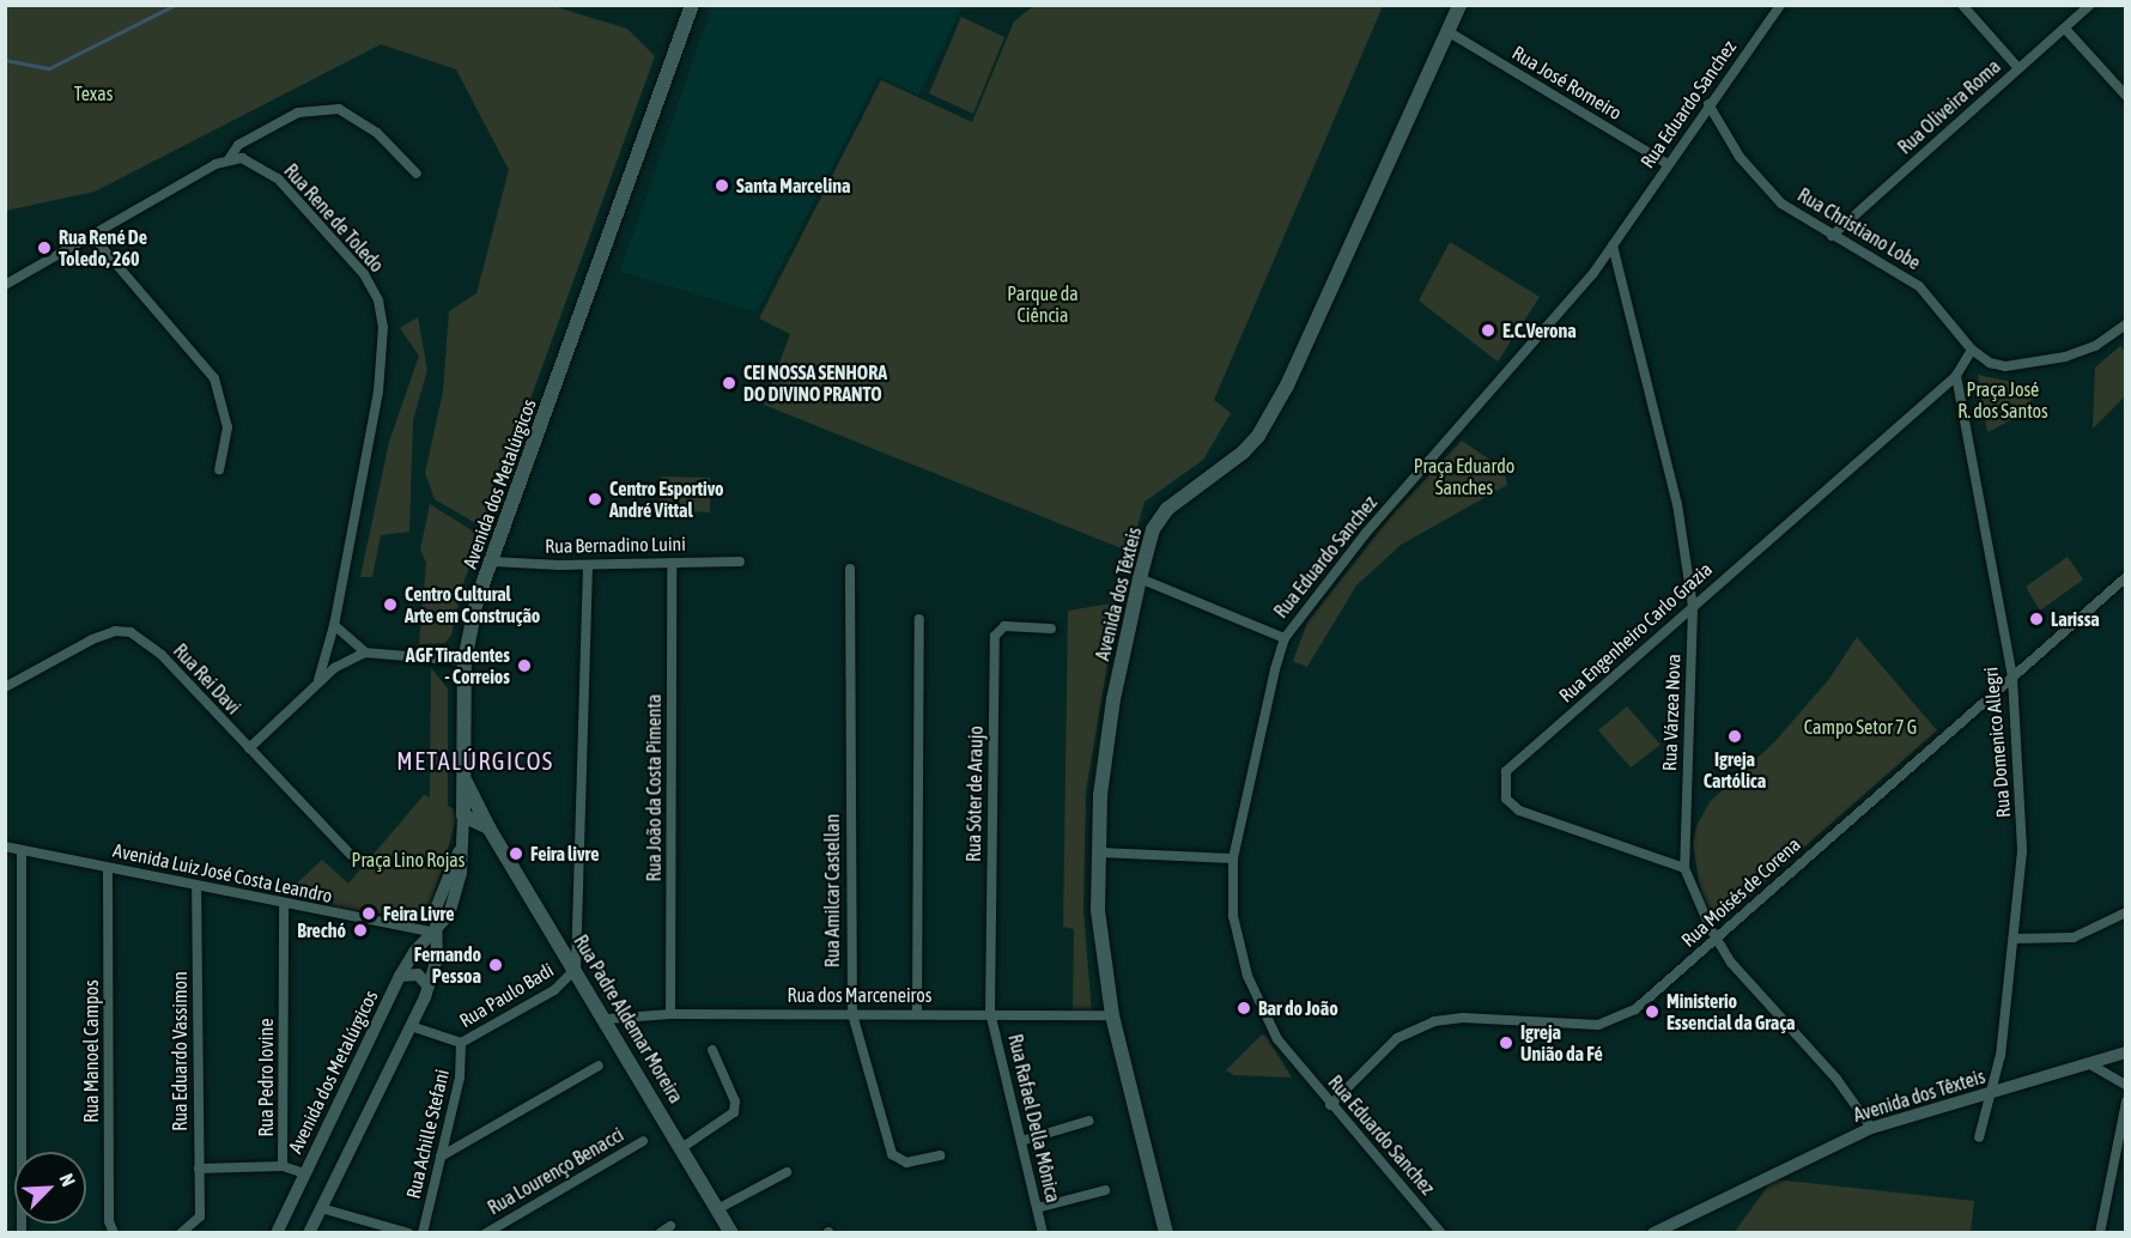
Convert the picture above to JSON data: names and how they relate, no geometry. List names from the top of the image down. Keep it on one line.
{"streets":{"main road":["Avenida dos Metalúrgicos","Avenida dos Têxteis","Rua Padre Aldemar Moreira"],"street":["Rua José Romeiro","Rua Eduardo Sanchez","Rua Oliveira Roma","Rua Rene de Toledo","Rua Christiano Lobe","Rua Bernadino Luini","Rua Engenheiro Carlo Grazia","Rua Rei Davi","Rua Várzea Nova","Rua Domenico Allegri","Rua João da Costa Pimenta","Rua Sóter de Araujo","Avenida Luiz José Costa Leandro","Rua Amilcar Castellan","Rua Moisés de Corena","Rua Paulo Badi","Rua dos Marceneiros","Rua Manoel Campos","Rua Eduardo Vassimon","Rua Pedro Iovine","Rua Rafael Della Mônica","Rua Achille Stefani","Rua Lourenço Benacci"]},"crossings":[["Rua José Romeiro","Rua Eduardo Sanchez"],["Rua José Romeiro","Avenida dos Têxteis"],["Rua Eduardo Sanchez","Rua Christiano Lobe"],["Rua Eduardo Sanchez","Rua Várzea Nova"],["Rua Eduardo Sanchez","Rua Moisés de Corena"],["Rua Oliveira Roma","Rua Christiano Lobe"],["Avenida dos Metalúrgicos","Rua Bernadino Luini"],["Avenida dos Metalúrgicos","Avenida Luiz José Costa Leandro"],["Avenida dos Metalúrgicos","Rua Paulo Badi"],["Avenida dos Metalúrgicos","Rua Padre Aldemar Moreira"],["Rua Bernadino Luini","Rua João da Costa Pimenta"],["Avenida dos Têxteis","Rua Várzea Nova"],["Avenida dos Têxteis","Rua Domenico Allegri"],["Avenida dos Têxteis","Rua dos Marceneiros"],["Rua Engenheiro Carlo Grazia","Rua Várzea Nova"],["Rua Engenheiro Carlo Grazia","Rua Domenico Allegri"],["Rua Várzea Nova","Rua Moisés de Corena"],["Rua Domenico Allegri","Rua Moisés de Corena"],["Rua João da Costa Pimenta","Rua dos Marceneiros"],["Rua Sóter de Araujo","Rua dos Marceneiros"],["Rua Sóter de Araujo","Rua Rafael Della Mônica"],["Avenida Luiz José Costa Leandro","Rua Manoel Campos"],["Avenida Luiz José Costa Leandro","Rua Eduardo Vassimon"],["Avenida Luiz José Costa Leandro","Rua Pedro Iovine"],["Rua Amilcar Castellan","Rua dos Marceneiros"],["Rua Paulo Badi","Rua Padre Aldemar Moreira"],["Rua Paulo Badi","Rua Achille Stefani"],["Rua dos Marceneiros","Rua Padre Aldemar Moreira"],["Rua dos Marceneiros","Rua Rafael Della Mônica"],["Rua Eduardo Vassimon","Rua Pedro Iovine"]],"districts":["METALÚRGICOS"],"parks":["Texas","Parque da Ciência","Praça José R. dos Santos","Praça Eduardo Sanches","Campo Setor 7 G","Praça Lino Rojas"],"places":["Santa Marcelina","Rua René De Toledo, 260","E.C.Verona","CEI NOSSA SENHORA DO DIVINO PRANTO","Centro Esportivo André Vittal","Centro Cultural Arte em Construção","Larissa","AGF Tiradentes - Correios","Igreja Cartólica","Feira livre","Feira Livre","Brechó","Fernando Pessoa","Bar do João","Ministerio Essencial da Graça","Igreja União da Fé"],"north":"top right"}
